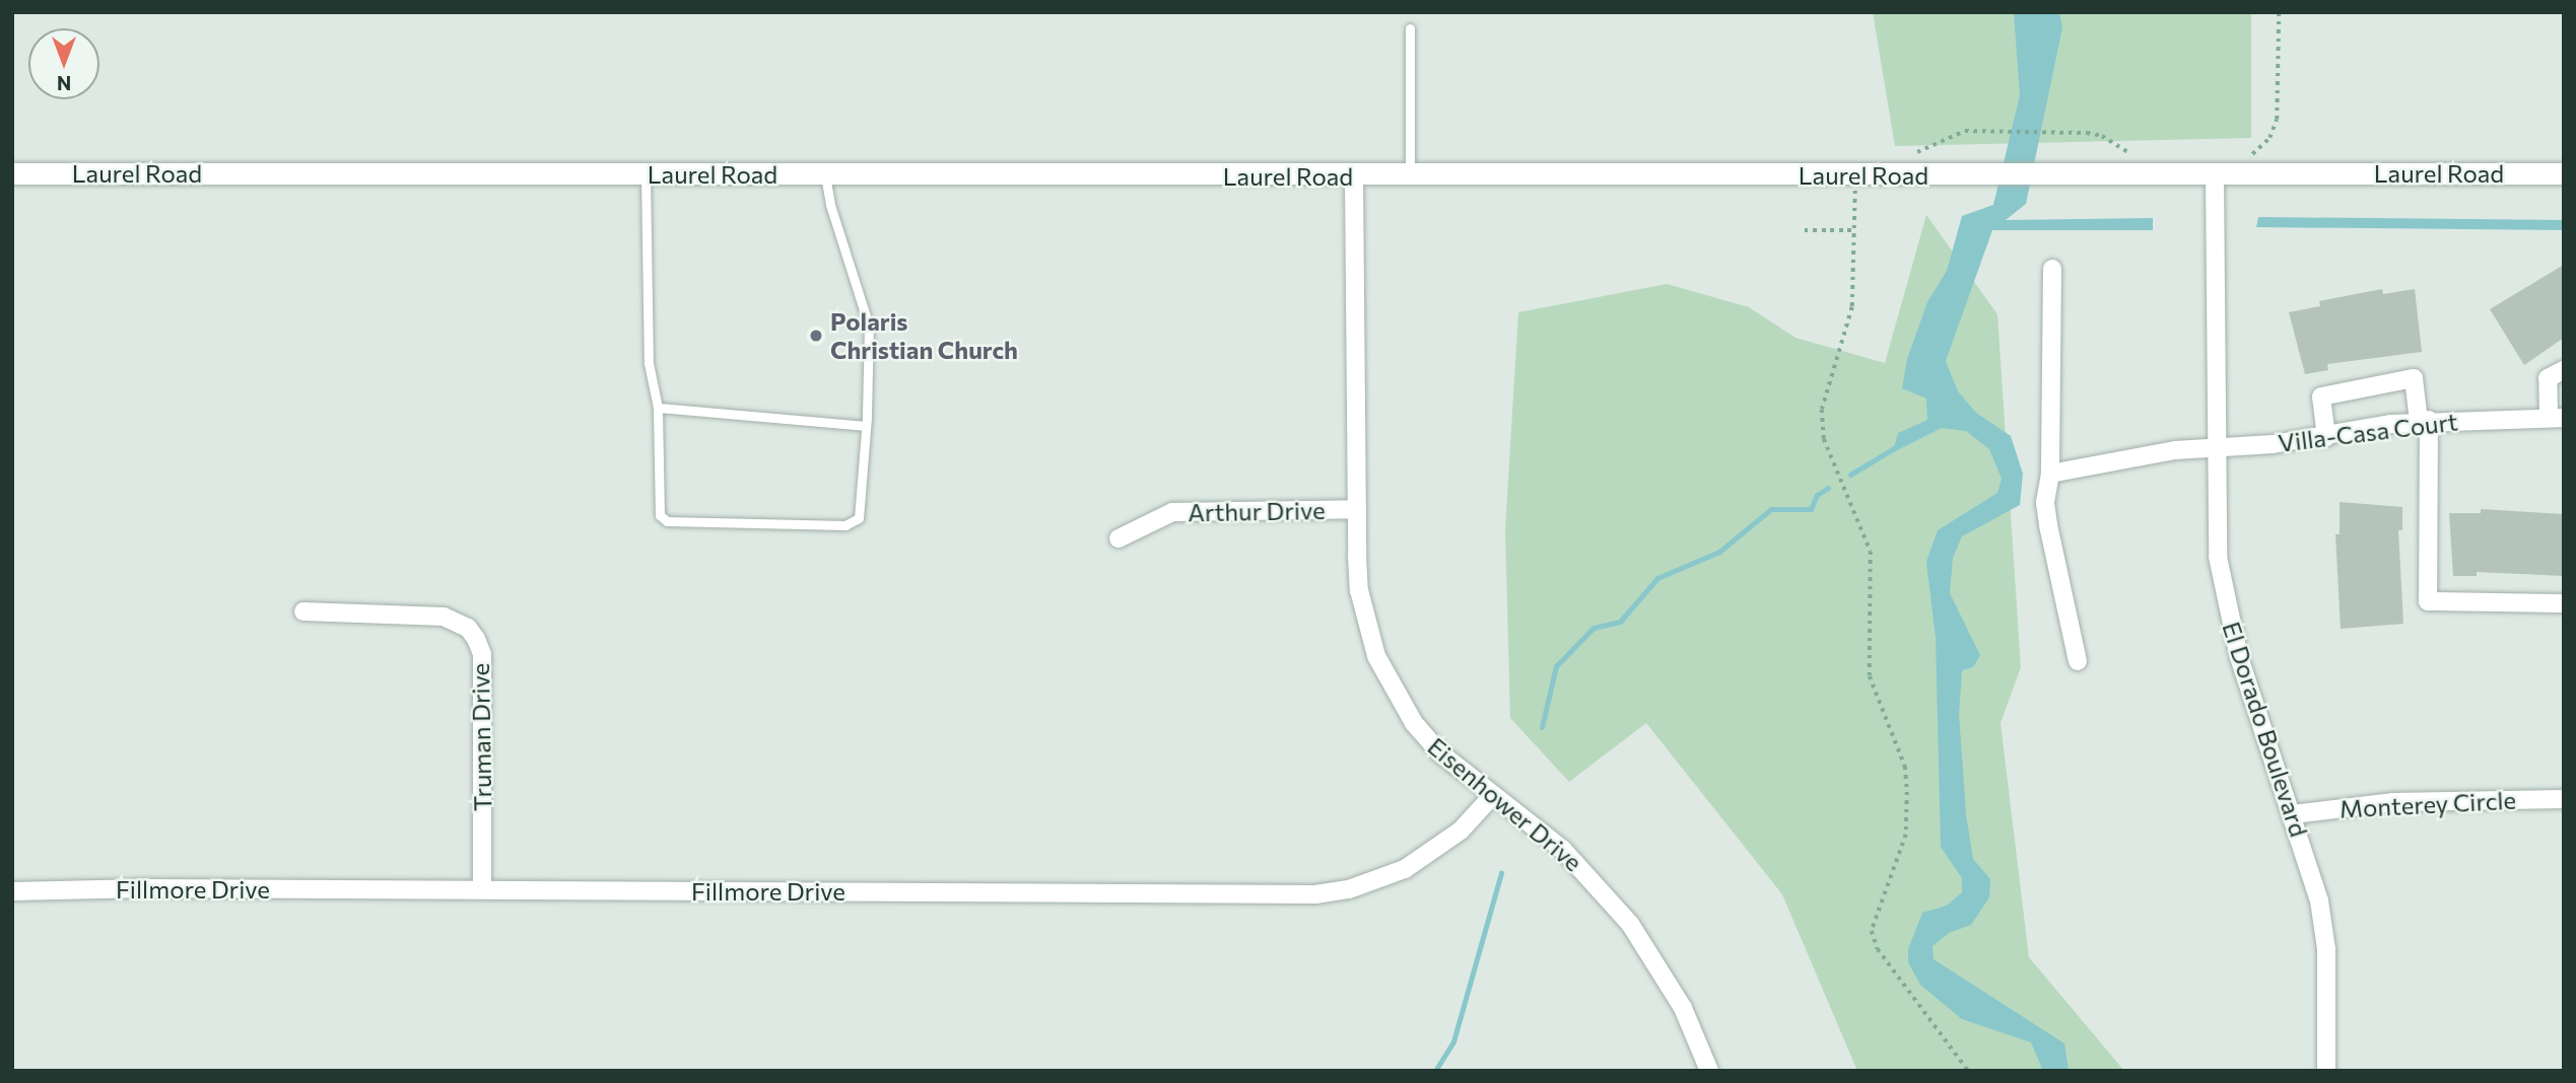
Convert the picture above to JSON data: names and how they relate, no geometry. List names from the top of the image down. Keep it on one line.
{"streets":{"street":["Laurel Road","Villa-Casa Court","Arthur Drive","El Dorado Boulevard","Truman Drive","Eisenhower Drive","Monterey Circle","Fillmore Drive"]},"crossings":[["Laurel Road","El Dorado Boulevard"],["Laurel Road","Eisenhower Drive"],["Villa-Casa Court","El Dorado Boulevard"],["Arthur Drive","Eisenhower Drive"],["El Dorado Boulevard","Monterey Circle"],["Truman Drive","Fillmore Drive"],["Eisenhower Drive","Fillmore Drive"]],"places":["Polaris Christian Church"],"north":"bottom"}
